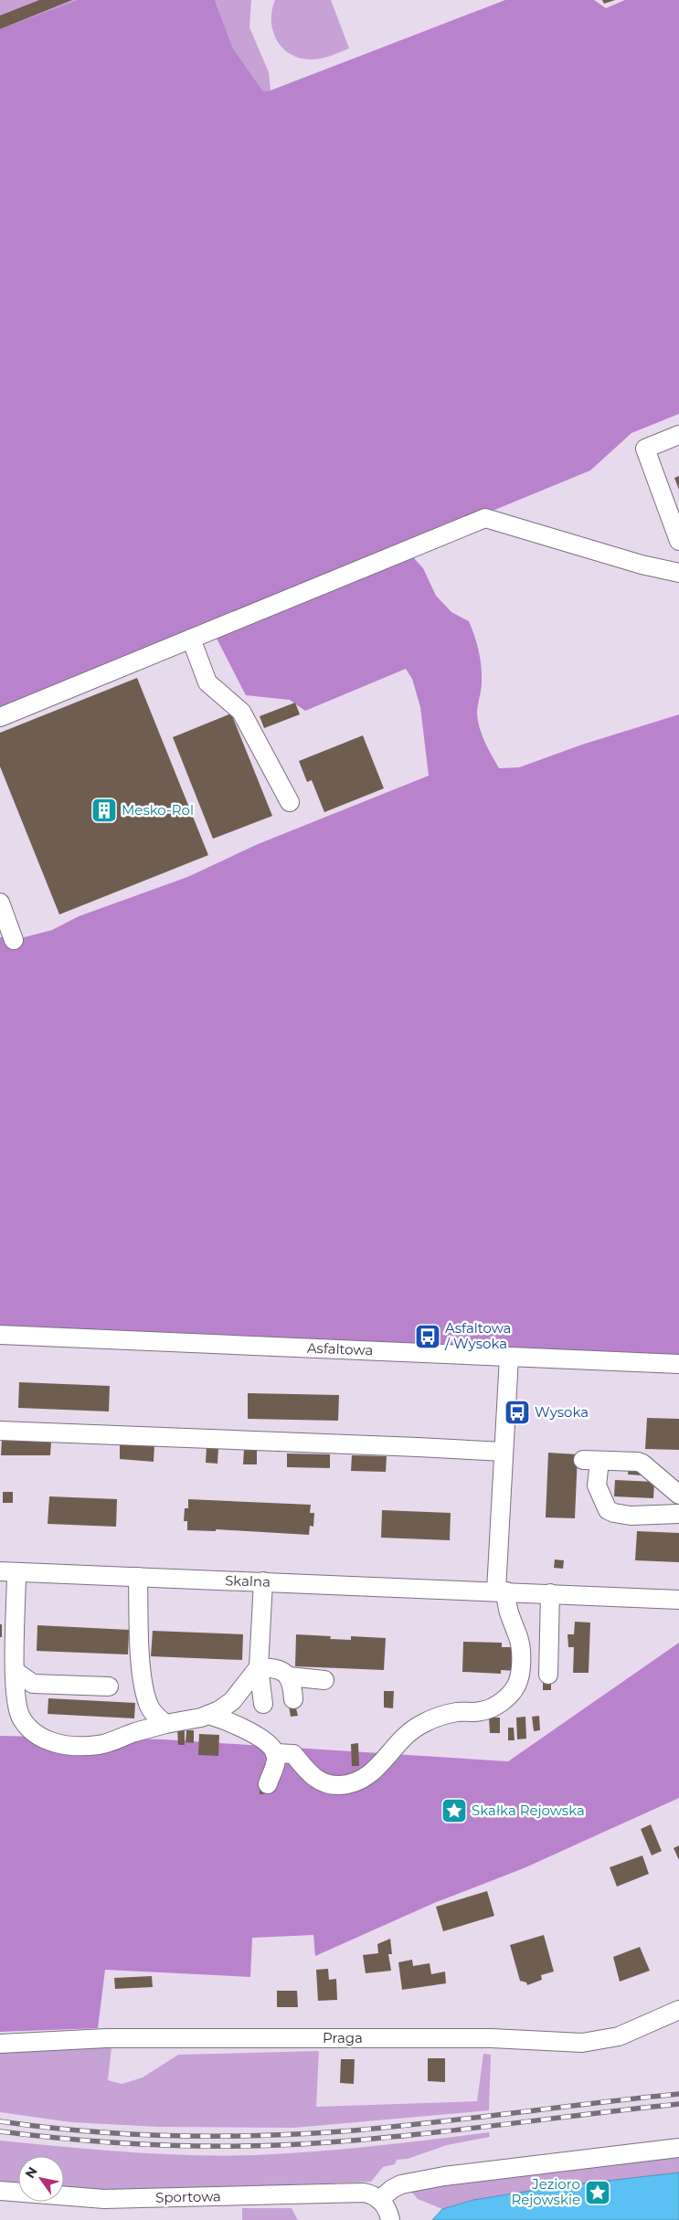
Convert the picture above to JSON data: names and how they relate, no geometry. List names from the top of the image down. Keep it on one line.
{"streets":{"street":["Asfaltowa","Skalna","Praga","Sportowa"]},"places":{"building":["Mesko-Rol"],"bus stop":["Asfaltowa / Wysoka","Wysoka"],"place":["Skałka Rejowska","Jezioro Rejowskie"]},"north":"top left"}
